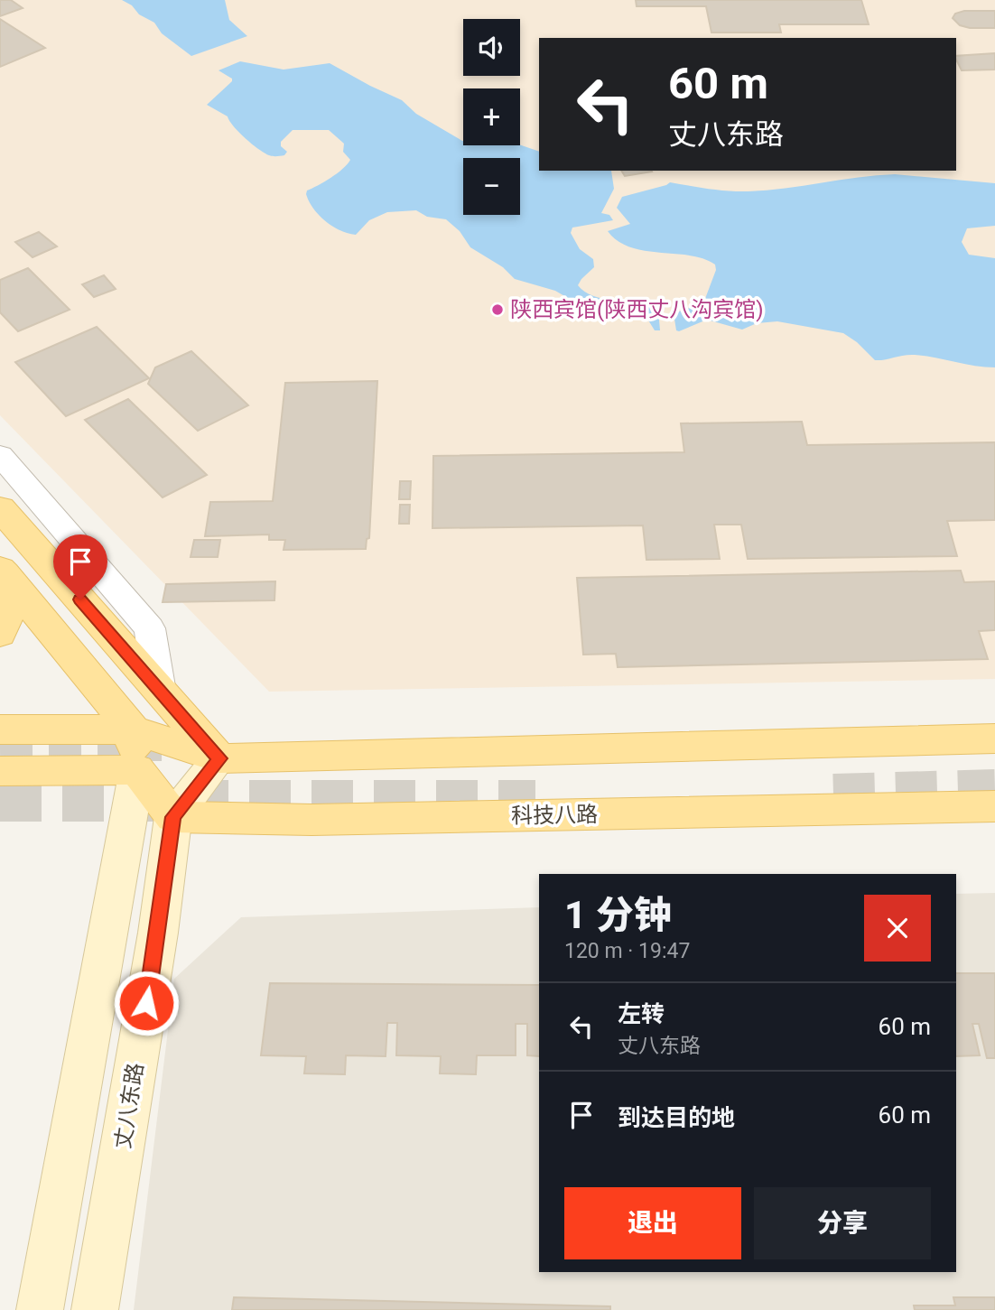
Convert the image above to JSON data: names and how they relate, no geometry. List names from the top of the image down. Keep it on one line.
{"streets":{"main road":["科技八路"],"street":["丈八东路"]},"crossings":[["科技八路","丈八东路"]],"places":["陕西宾馆(陕西丈八沟宾馆)"],"page":{"map_buttons":["+","−"],"turn":["60 m","丈八东路"],"heading":["1 分钟","120 m · 19:47"],"list":[{"name":"左转","note":"丈八东路","value":"60 m"},{"name":"到达目的地","value":"60 m"}],"buttons":["退出","分享"]}}
